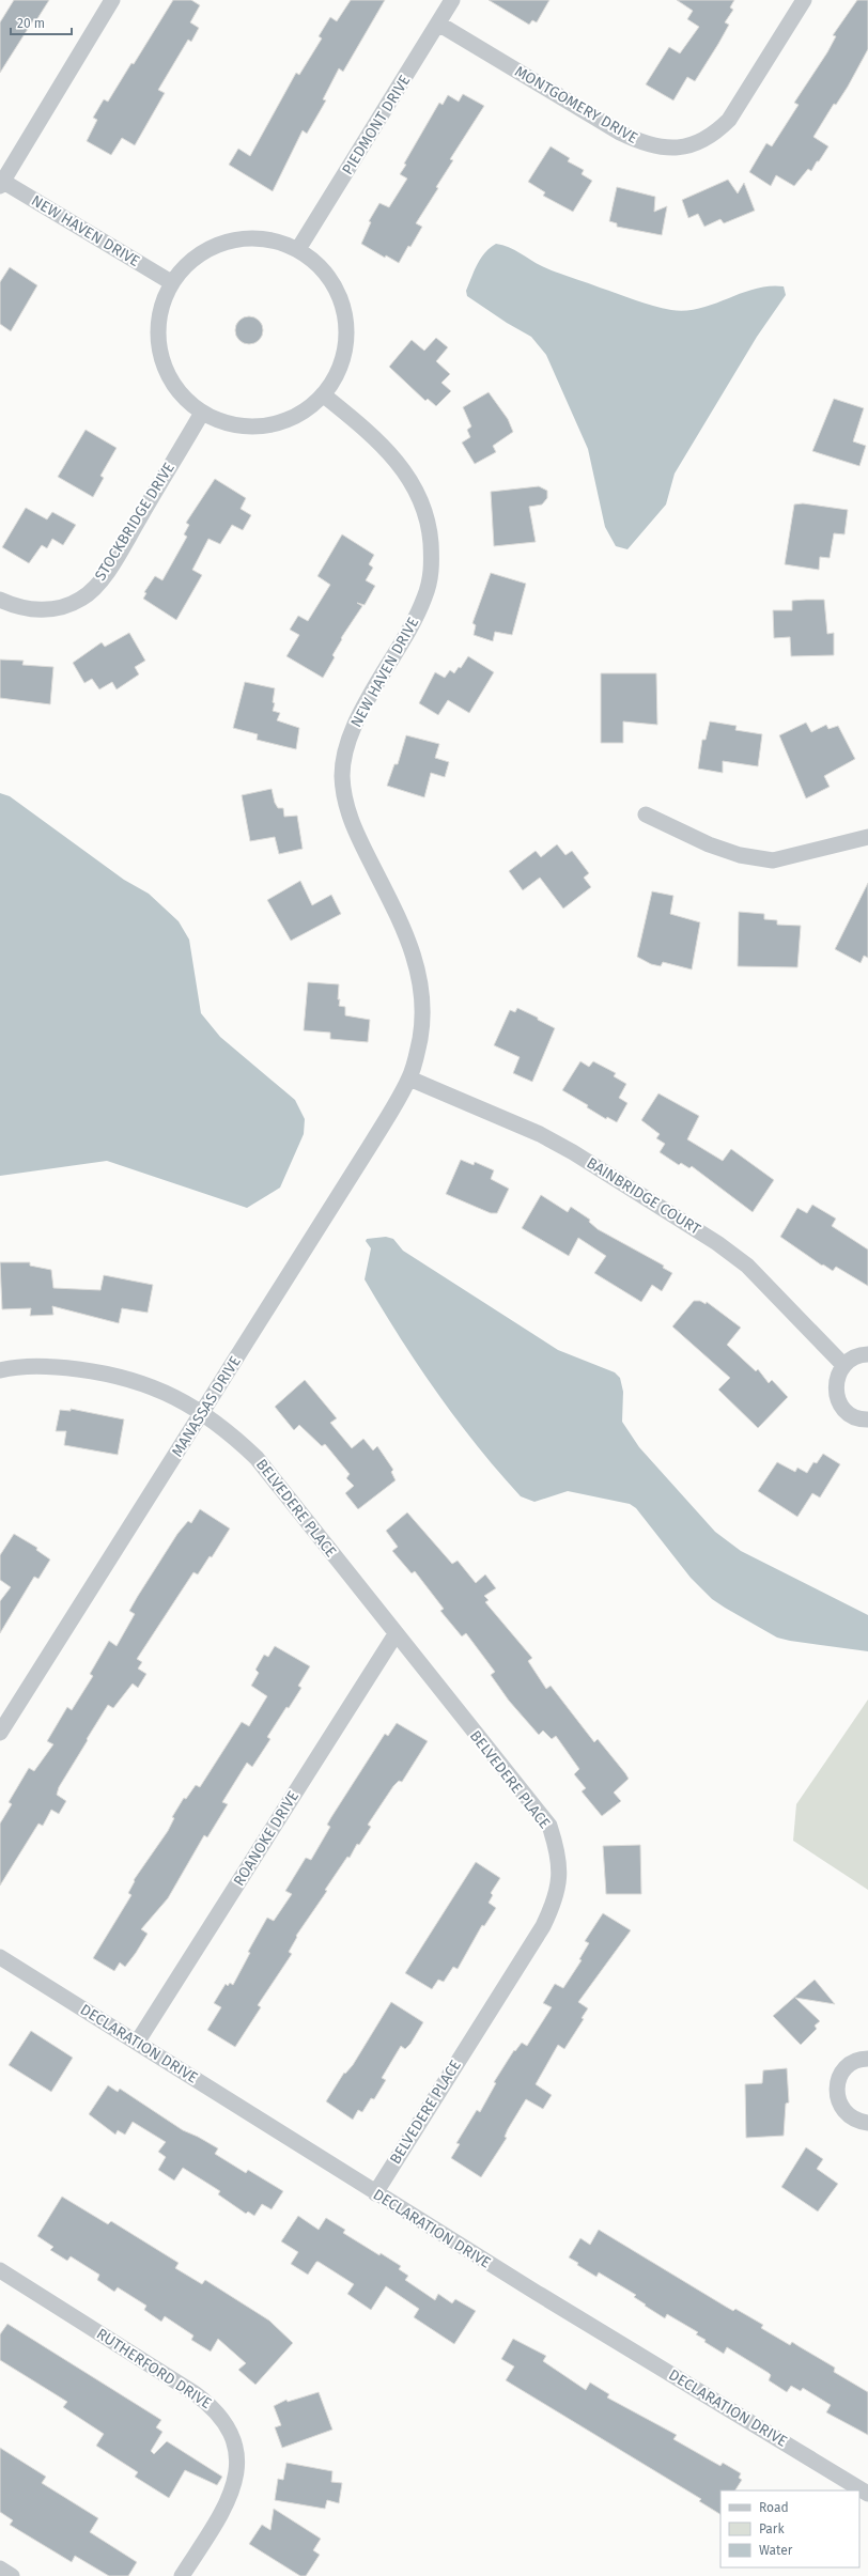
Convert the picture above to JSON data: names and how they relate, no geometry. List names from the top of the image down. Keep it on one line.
{"streets":{"street":["MONTGOMERY DRIVE","PIEDMONT DRIVE","NEW HAVEN DRIVE","STOCKBRIDGE DRIVE","BAINBRIDGE COURT","MANASSAS DRIVE","BELVEDERE PLACE","ROANOKE DRIVE","DECLARATION DRIVE","RUTHERFORD DRIVE"]},"crossings":[["MONTGOMERY DRIVE","PIEDMONT DRIVE"],["NEW HAVEN DRIVE","BAINBRIDGE COURT"],["NEW HAVEN DRIVE","MANASSAS DRIVE"],["BAINBRIDGE COURT","MANASSAS DRIVE"],["MANASSAS DRIVE","BELVEDERE PLACE"],["BELVEDERE PLACE","ROANOKE DRIVE"],["BELVEDERE PLACE","DECLARATION DRIVE"],["ROANOKE DRIVE","DECLARATION DRIVE"]],"legend":["Road","Park","Water"],"scale_bar":"20 m"}
